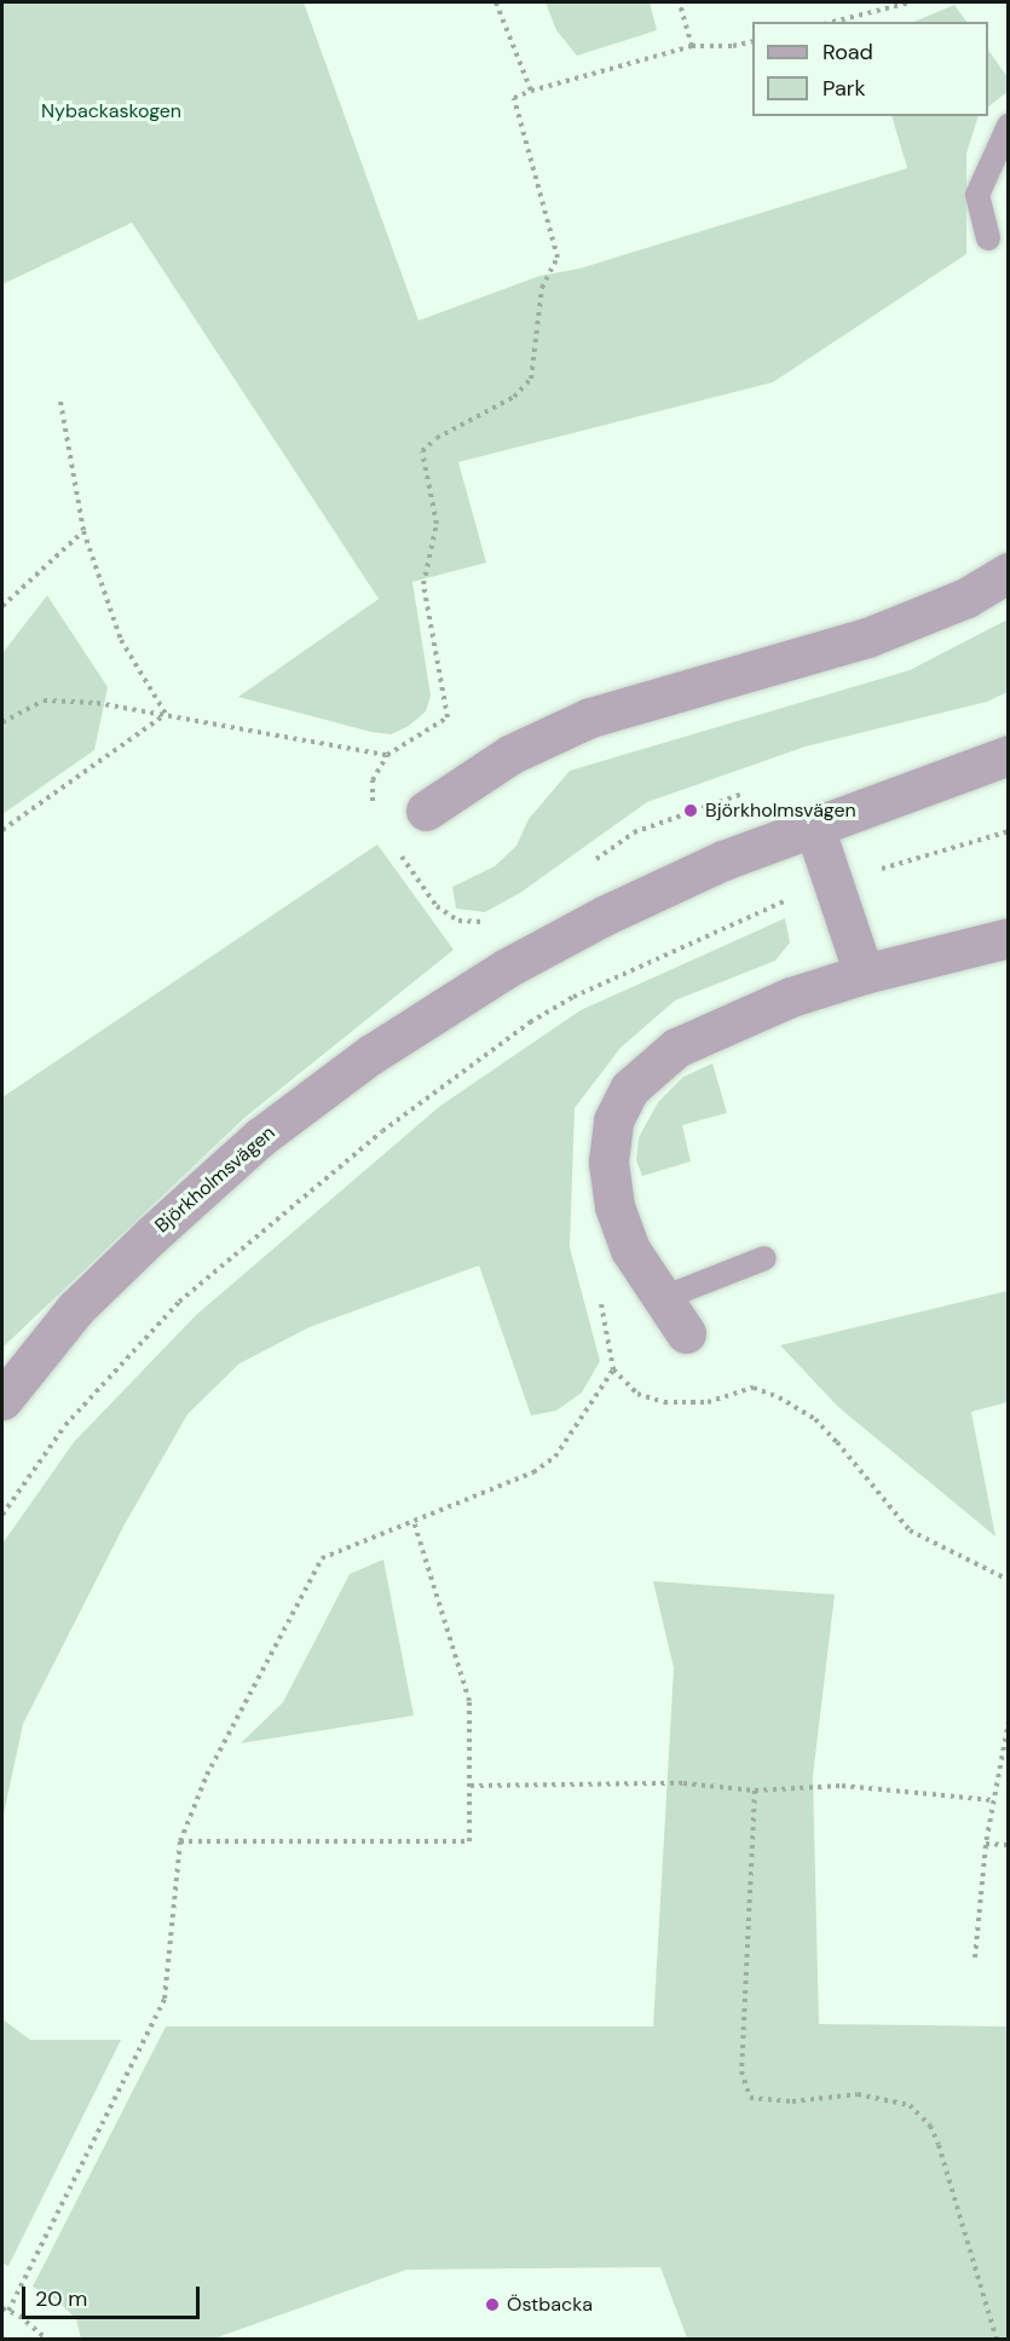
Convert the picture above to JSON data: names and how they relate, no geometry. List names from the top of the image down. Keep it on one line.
{"streets":{"street":["Björkholmsvägen"]},"parks":["Nybackaskogen"],"places":["Björkholmsvägen","Östbacka"],"legend":["Road","Park"],"scale_bar":"20 m"}
